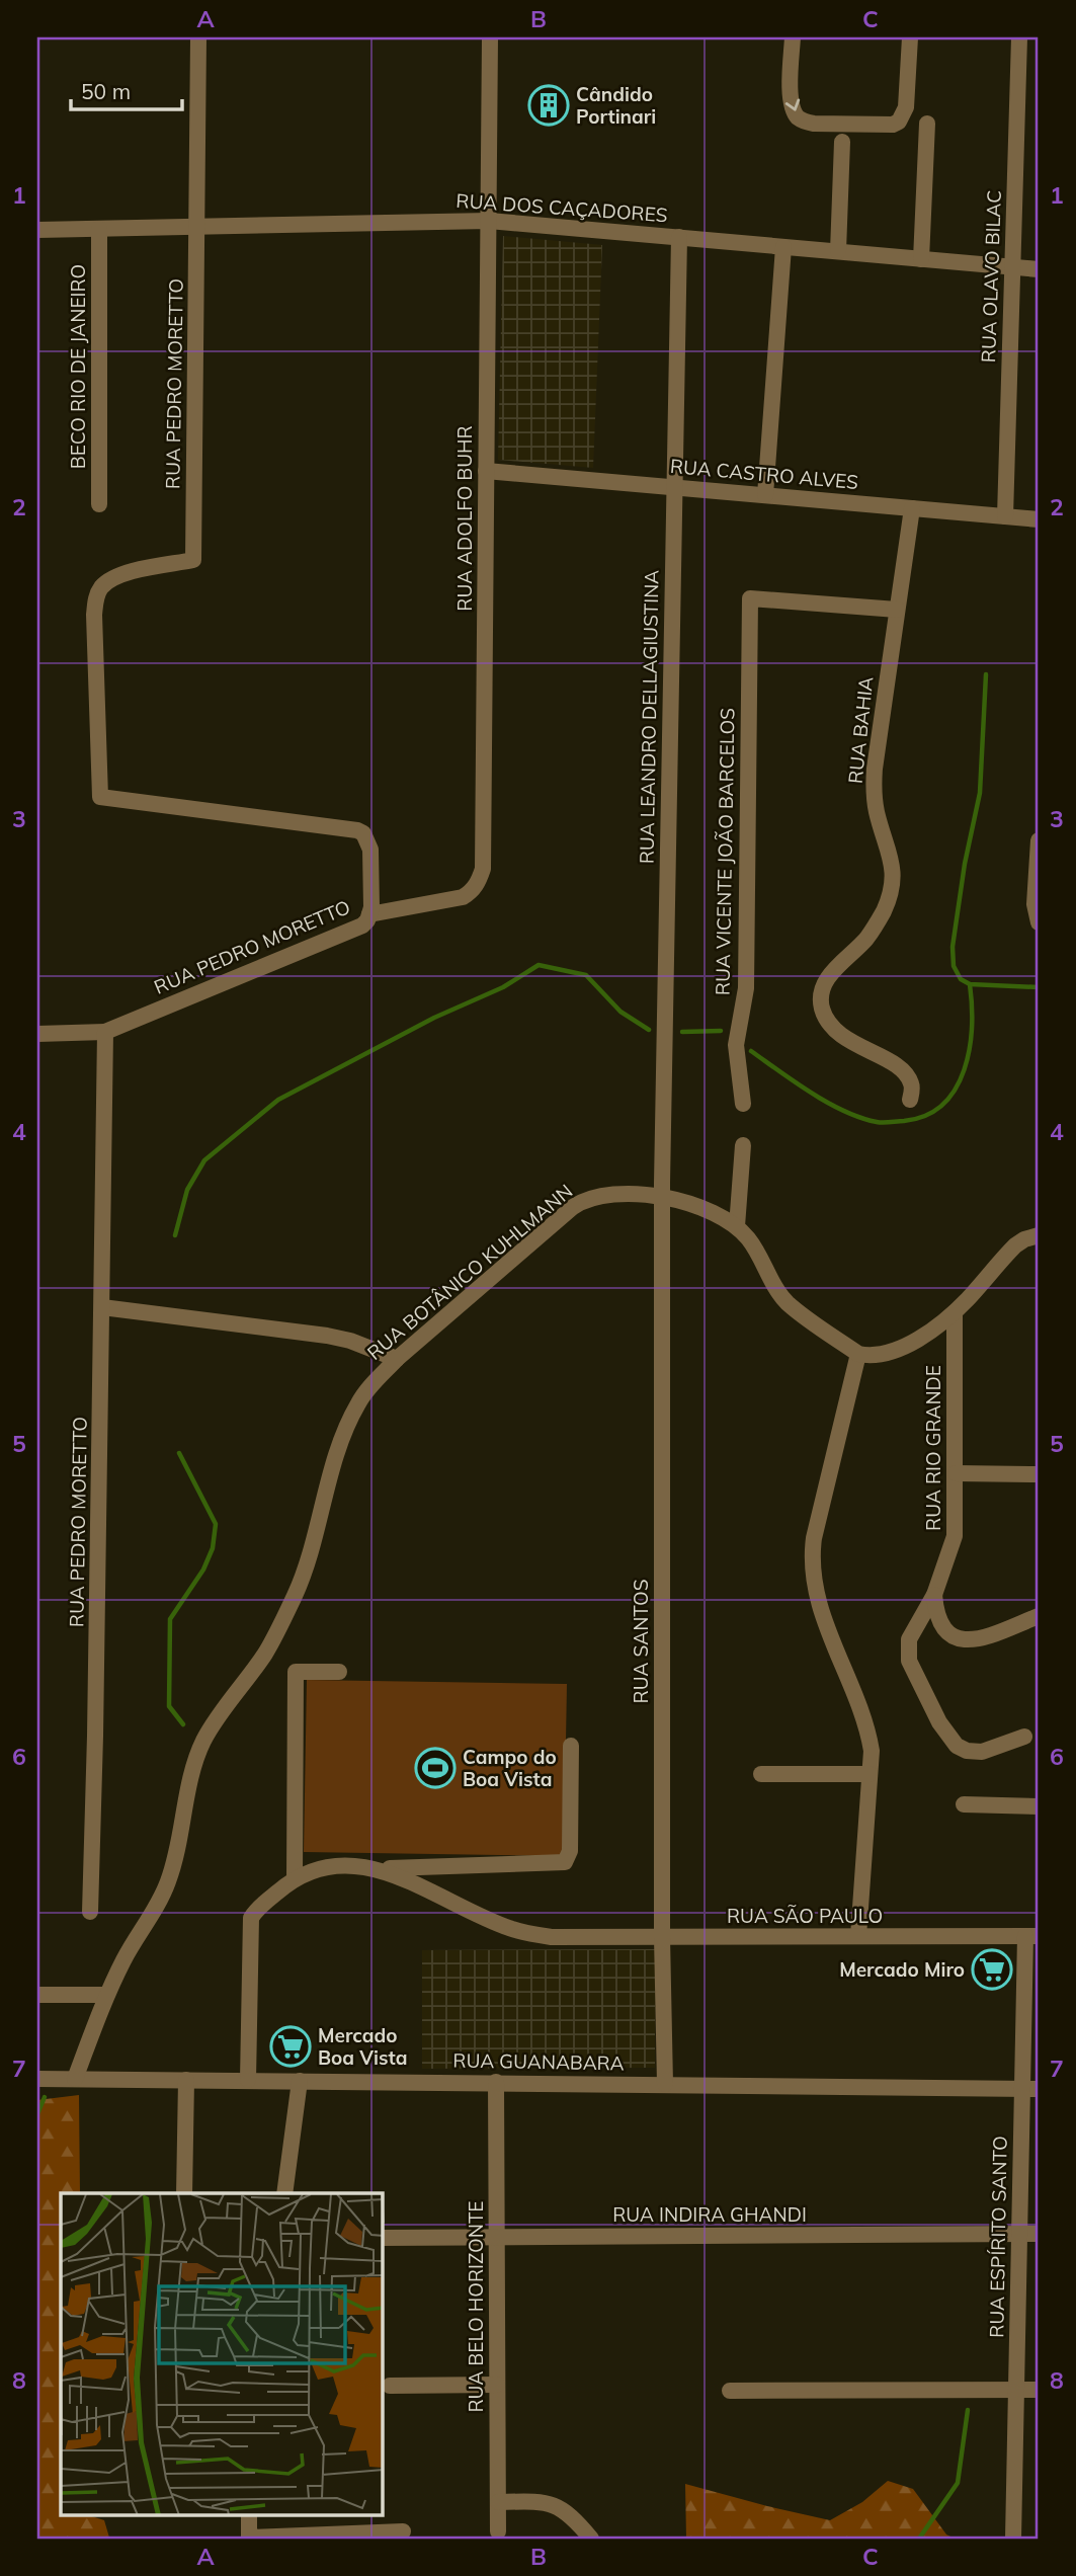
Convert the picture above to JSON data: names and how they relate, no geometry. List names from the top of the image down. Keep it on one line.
{"streets":{"street":["RUA DOS CAÇADORES","RUA OLAVO BILAC","BECO RIO DE JANEIRO","RUA PEDRO MORETTO","RUA CASTRO ALVES","RUA ADOLFO BUHR","RUA LEANDRO DELLAGIUSTINA","RUA BAHIA","RUA VICENTE JOÃO BARCELOS","RUA BOTÂNICO KUHLMANN","RUA RIO GRANDE","RUA SANTOS","RUA SÃO PAULO","RUA GUANABARA","RUA INDIRA GHANDI","RUA ESPÍRITO SANTO","RUA BELO HORIZONTE"]},"crossings":[["RUA DOS CAÇADORES","RUA OLAVO BILAC"],["RUA DOS CAÇADORES","BECO RIO DE JANEIRO"],["RUA DOS CAÇADORES","RUA PEDRO MORETTO"],["RUA DOS CAÇADORES","RUA ADOLFO BUHR"],["RUA DOS CAÇADORES","RUA LEANDRO DELLAGIUSTINA"],["RUA OLAVO BILAC","RUA CASTRO ALVES"],["RUA PEDRO MORETTO","RUA ADOLFO BUHR"],["RUA CASTRO ALVES","RUA ADOLFO BUHR"],["RUA CASTRO ALVES","RUA LEANDRO DELLAGIUSTINA"],["RUA CASTRO ALVES","RUA BAHIA"],["RUA LEANDRO DELLAGIUSTINA","RUA BOTÂNICO KUHLMANN"],["RUA LEANDRO DELLAGIUSTINA","RUA SANTOS"],["RUA BAHIA","RUA VICENTE JOÃO BARCELOS"],["RUA BOTÂNICO KUHLMANN","RUA SANTOS"],["RUA BOTÂNICO KUHLMANN","RUA GUANABARA"],["RUA SANTOS","RUA SÃO PAULO"],["RUA SANTOS","RUA GUANABARA"],["RUA SÃO PAULO","RUA ESPÍRITO SANTO"],["RUA GUANABARA","RUA ESPÍRITO SANTO"],["RUA GUANABARA","RUA BELO HORIZONTE"],["RUA INDIRA GHANDI","RUA ESPÍRITO SANTO"],["RUA INDIRA GHANDI","RUA BELO HORIZONTE"]],"places":{"building":["Cândido Portinari"],"sports":["Campo do Boa Vista"],"supermarket":["Mercado Miro","Mercado Boa Vista"]},"scale_bar":"50 m","grid":{"columns":["A","B","C"],"rows":["1","2","3","4","5","6","7","8"]}}
